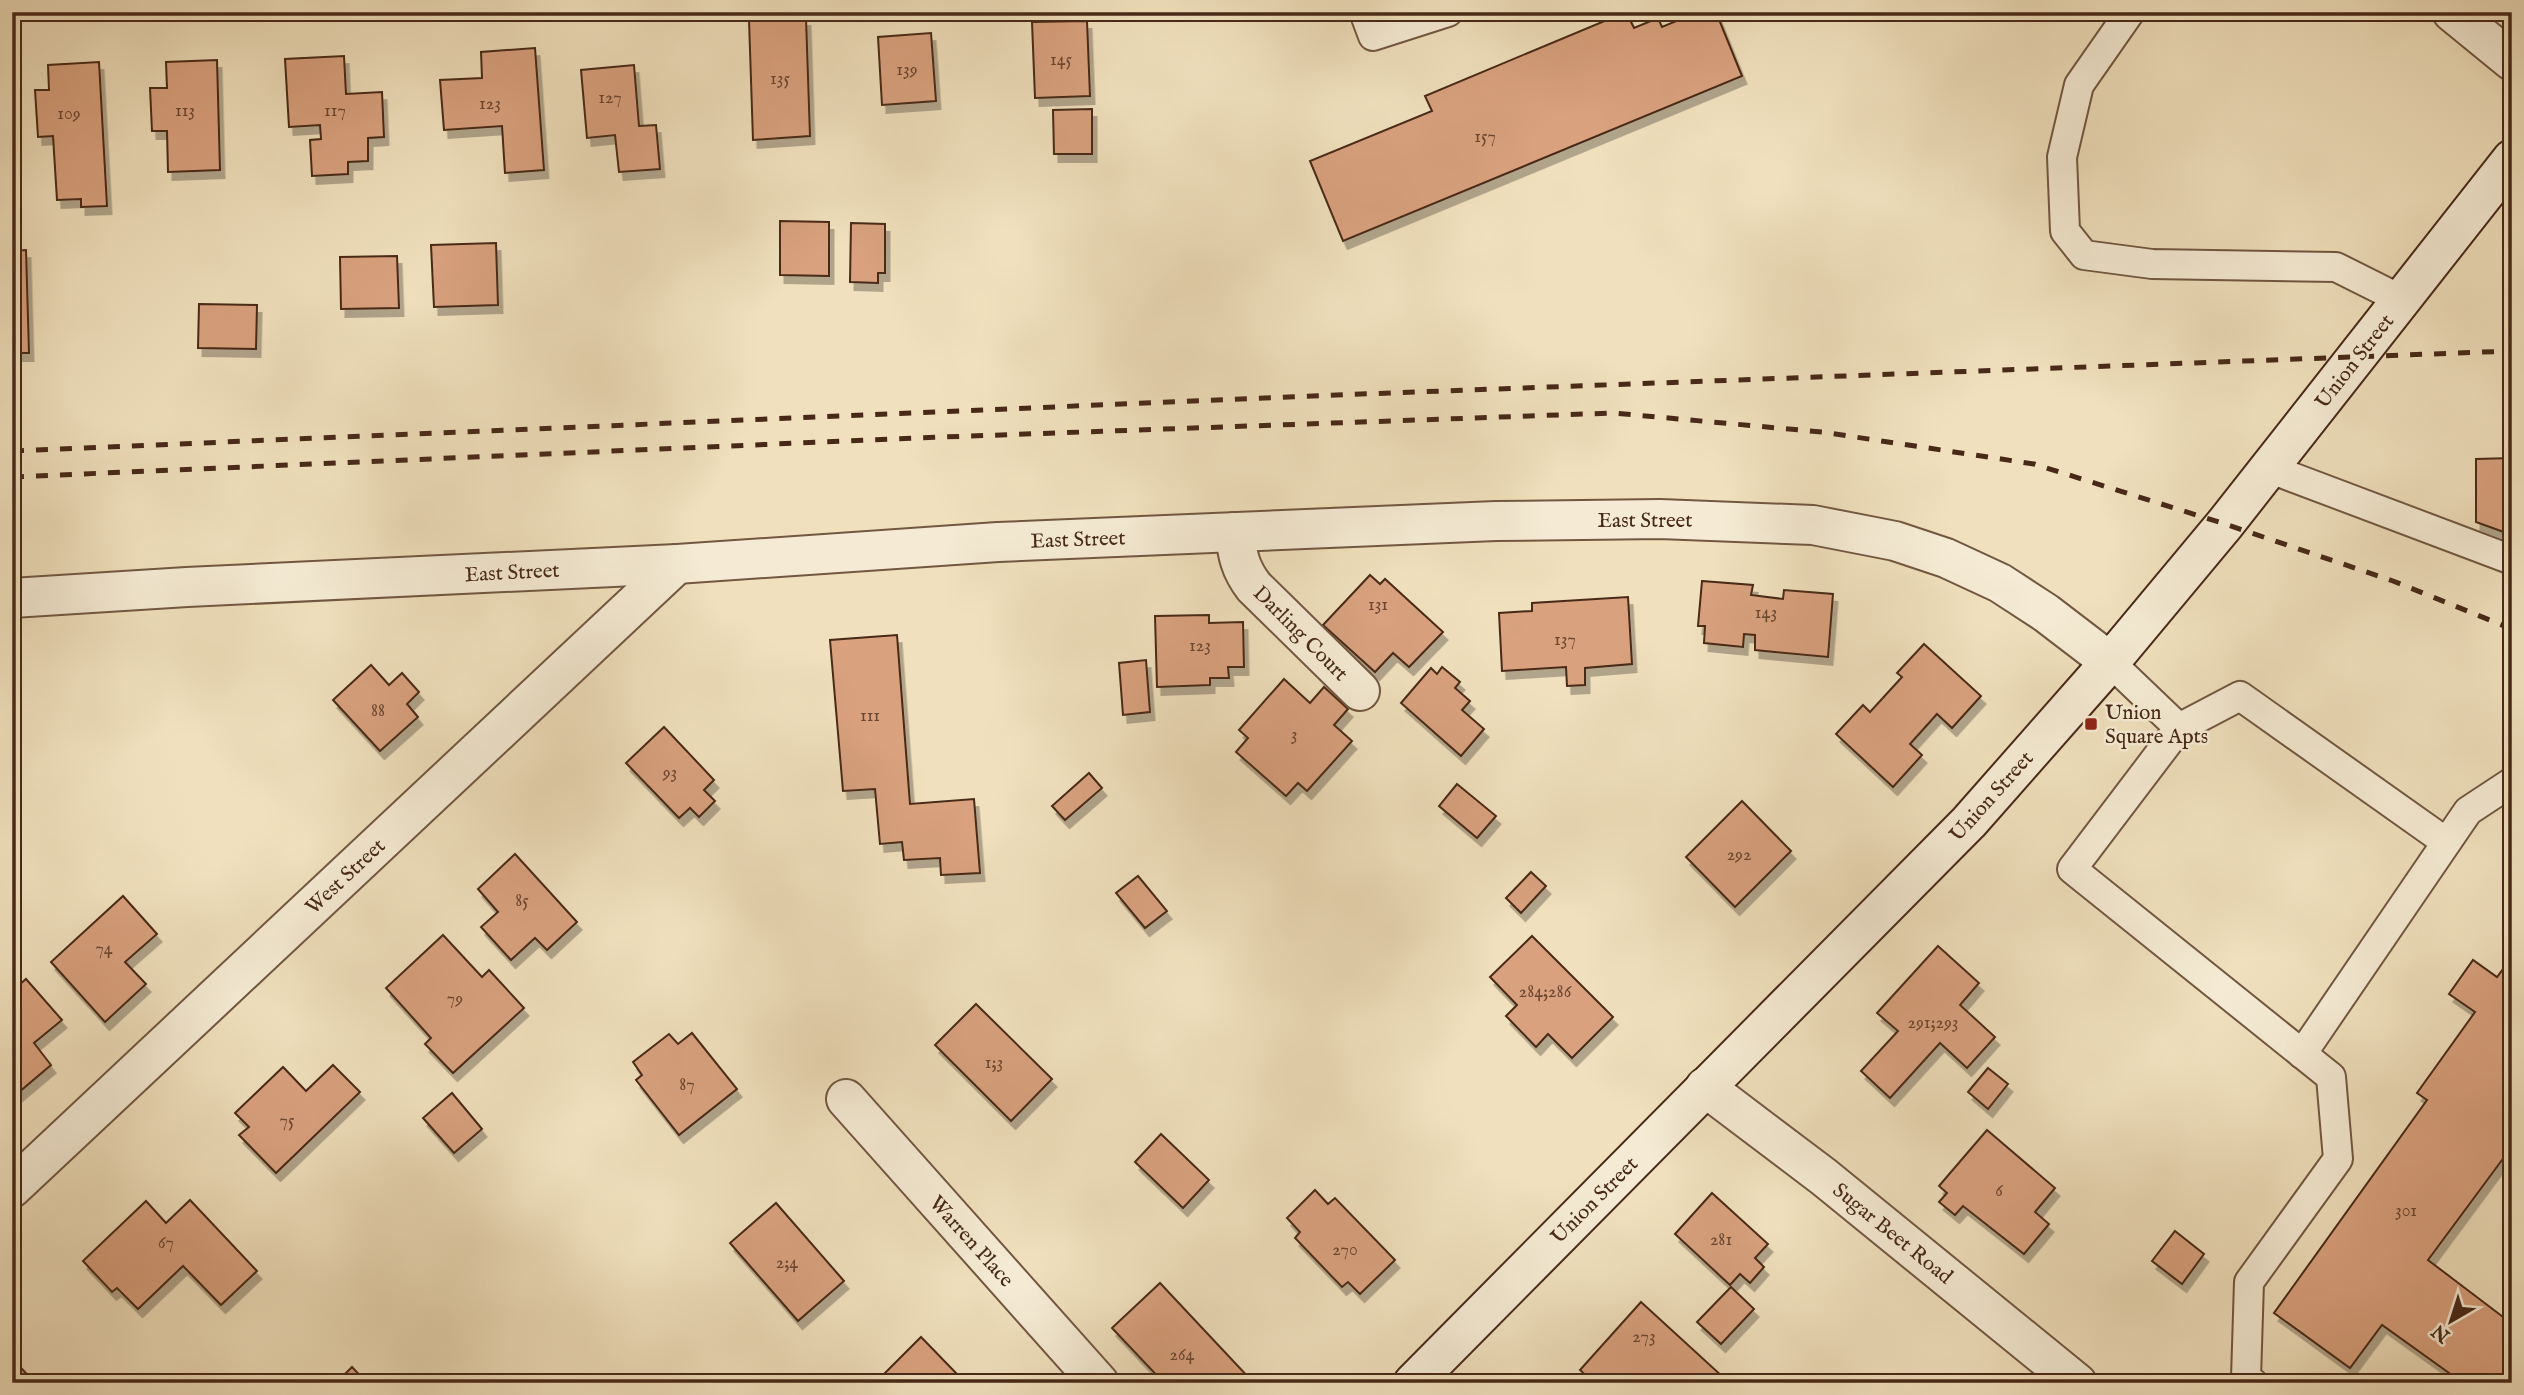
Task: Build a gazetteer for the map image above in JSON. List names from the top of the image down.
{
  "streets": {
    "street": [
      "Union Street",
      "East Street",
      "Darling Court",
      "West Street",
      "Sugar Beet Road",
      "Warren Place"
    ]
  },
  "crossings": [
    ["Union Street", "East Street"],
    ["Union Street", "Sugar Beet Road"],
    ["East Street", "Darling Court"],
    ["East Street", "West Street"]
  ],
  "places": {
    "transit": ["Union Square Apts"]
  },
  "house_numbers": [
    "145",
    "139",
    "135",
    "127",
    "123",
    "113",
    "117",
    "109",
    "157",
    "131",
    "143",
    "137",
    "123",
    "88",
    "111",
    "3",
    "93",
    "292",
    "85",
    "74",
    "284;286",
    "79",
    "291;293",
    "1;3",
    "87",
    "75",
    "6",
    "301",
    "281",
    "67",
    "270",
    "2;4",
    "273",
    "264"
  ],
  "north": "bottom left"
}
